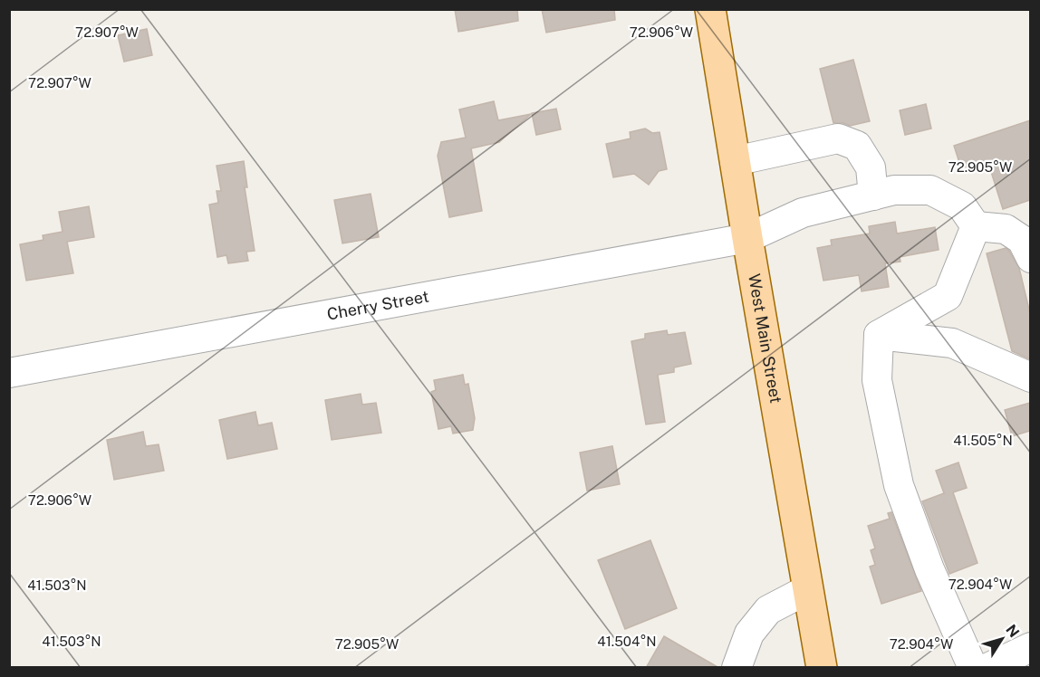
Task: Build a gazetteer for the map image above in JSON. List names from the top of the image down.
{
  "streets": {
    "main road": ["West Main Street"],
    "street": ["Cherry Street"]
  },
  "crossings": [
    ["Cherry Street", "West Main Street"]
  ],
  "north": "top right",
  "coordinates": [
    "72.906°W",
    "72.907°W",
    "72.905°W",
    "41.505°N",
    "72.904°W",
    "41.503°N",
    "41.504°N"
  ]
}
